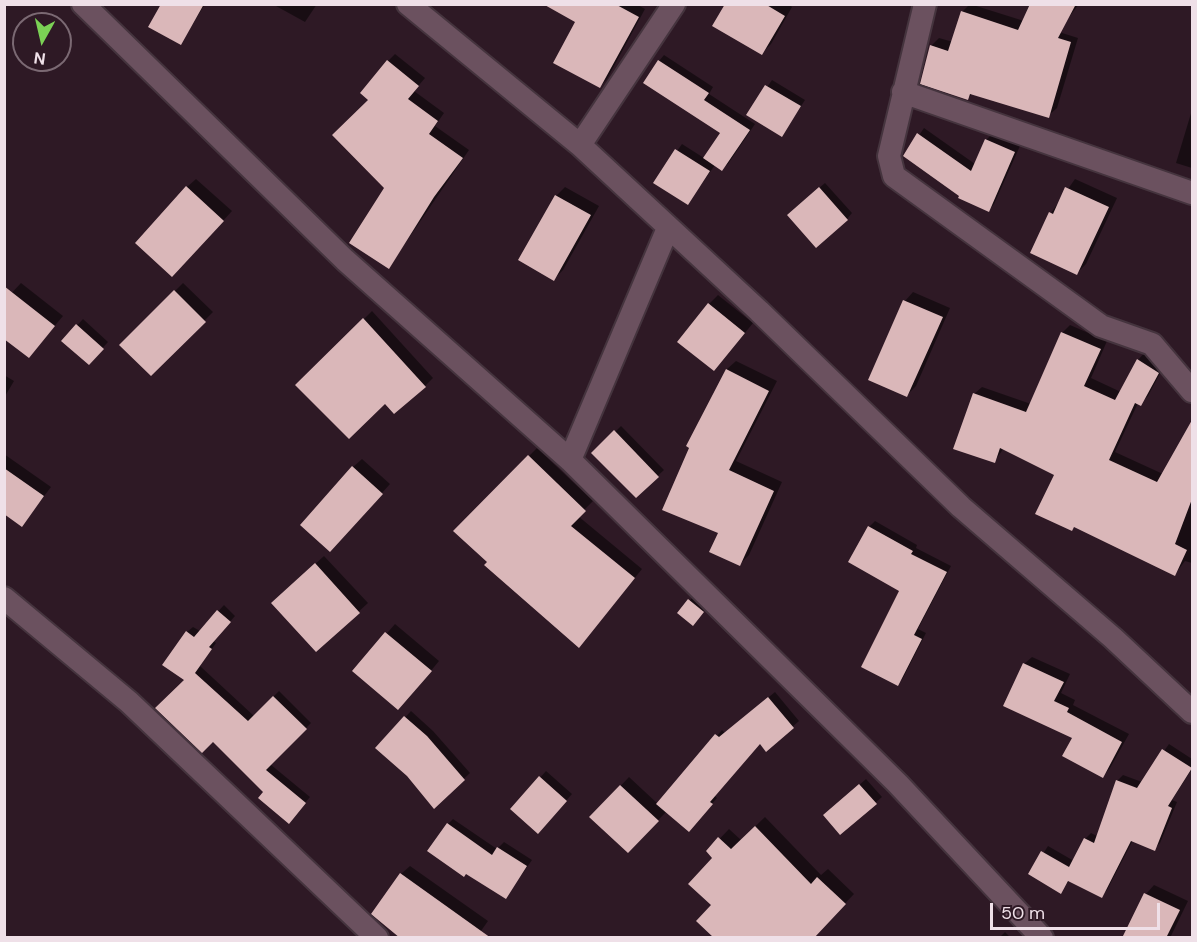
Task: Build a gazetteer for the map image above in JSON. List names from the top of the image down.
{
  "scale_bar": "50 m",
  "north": "bottom"
}
